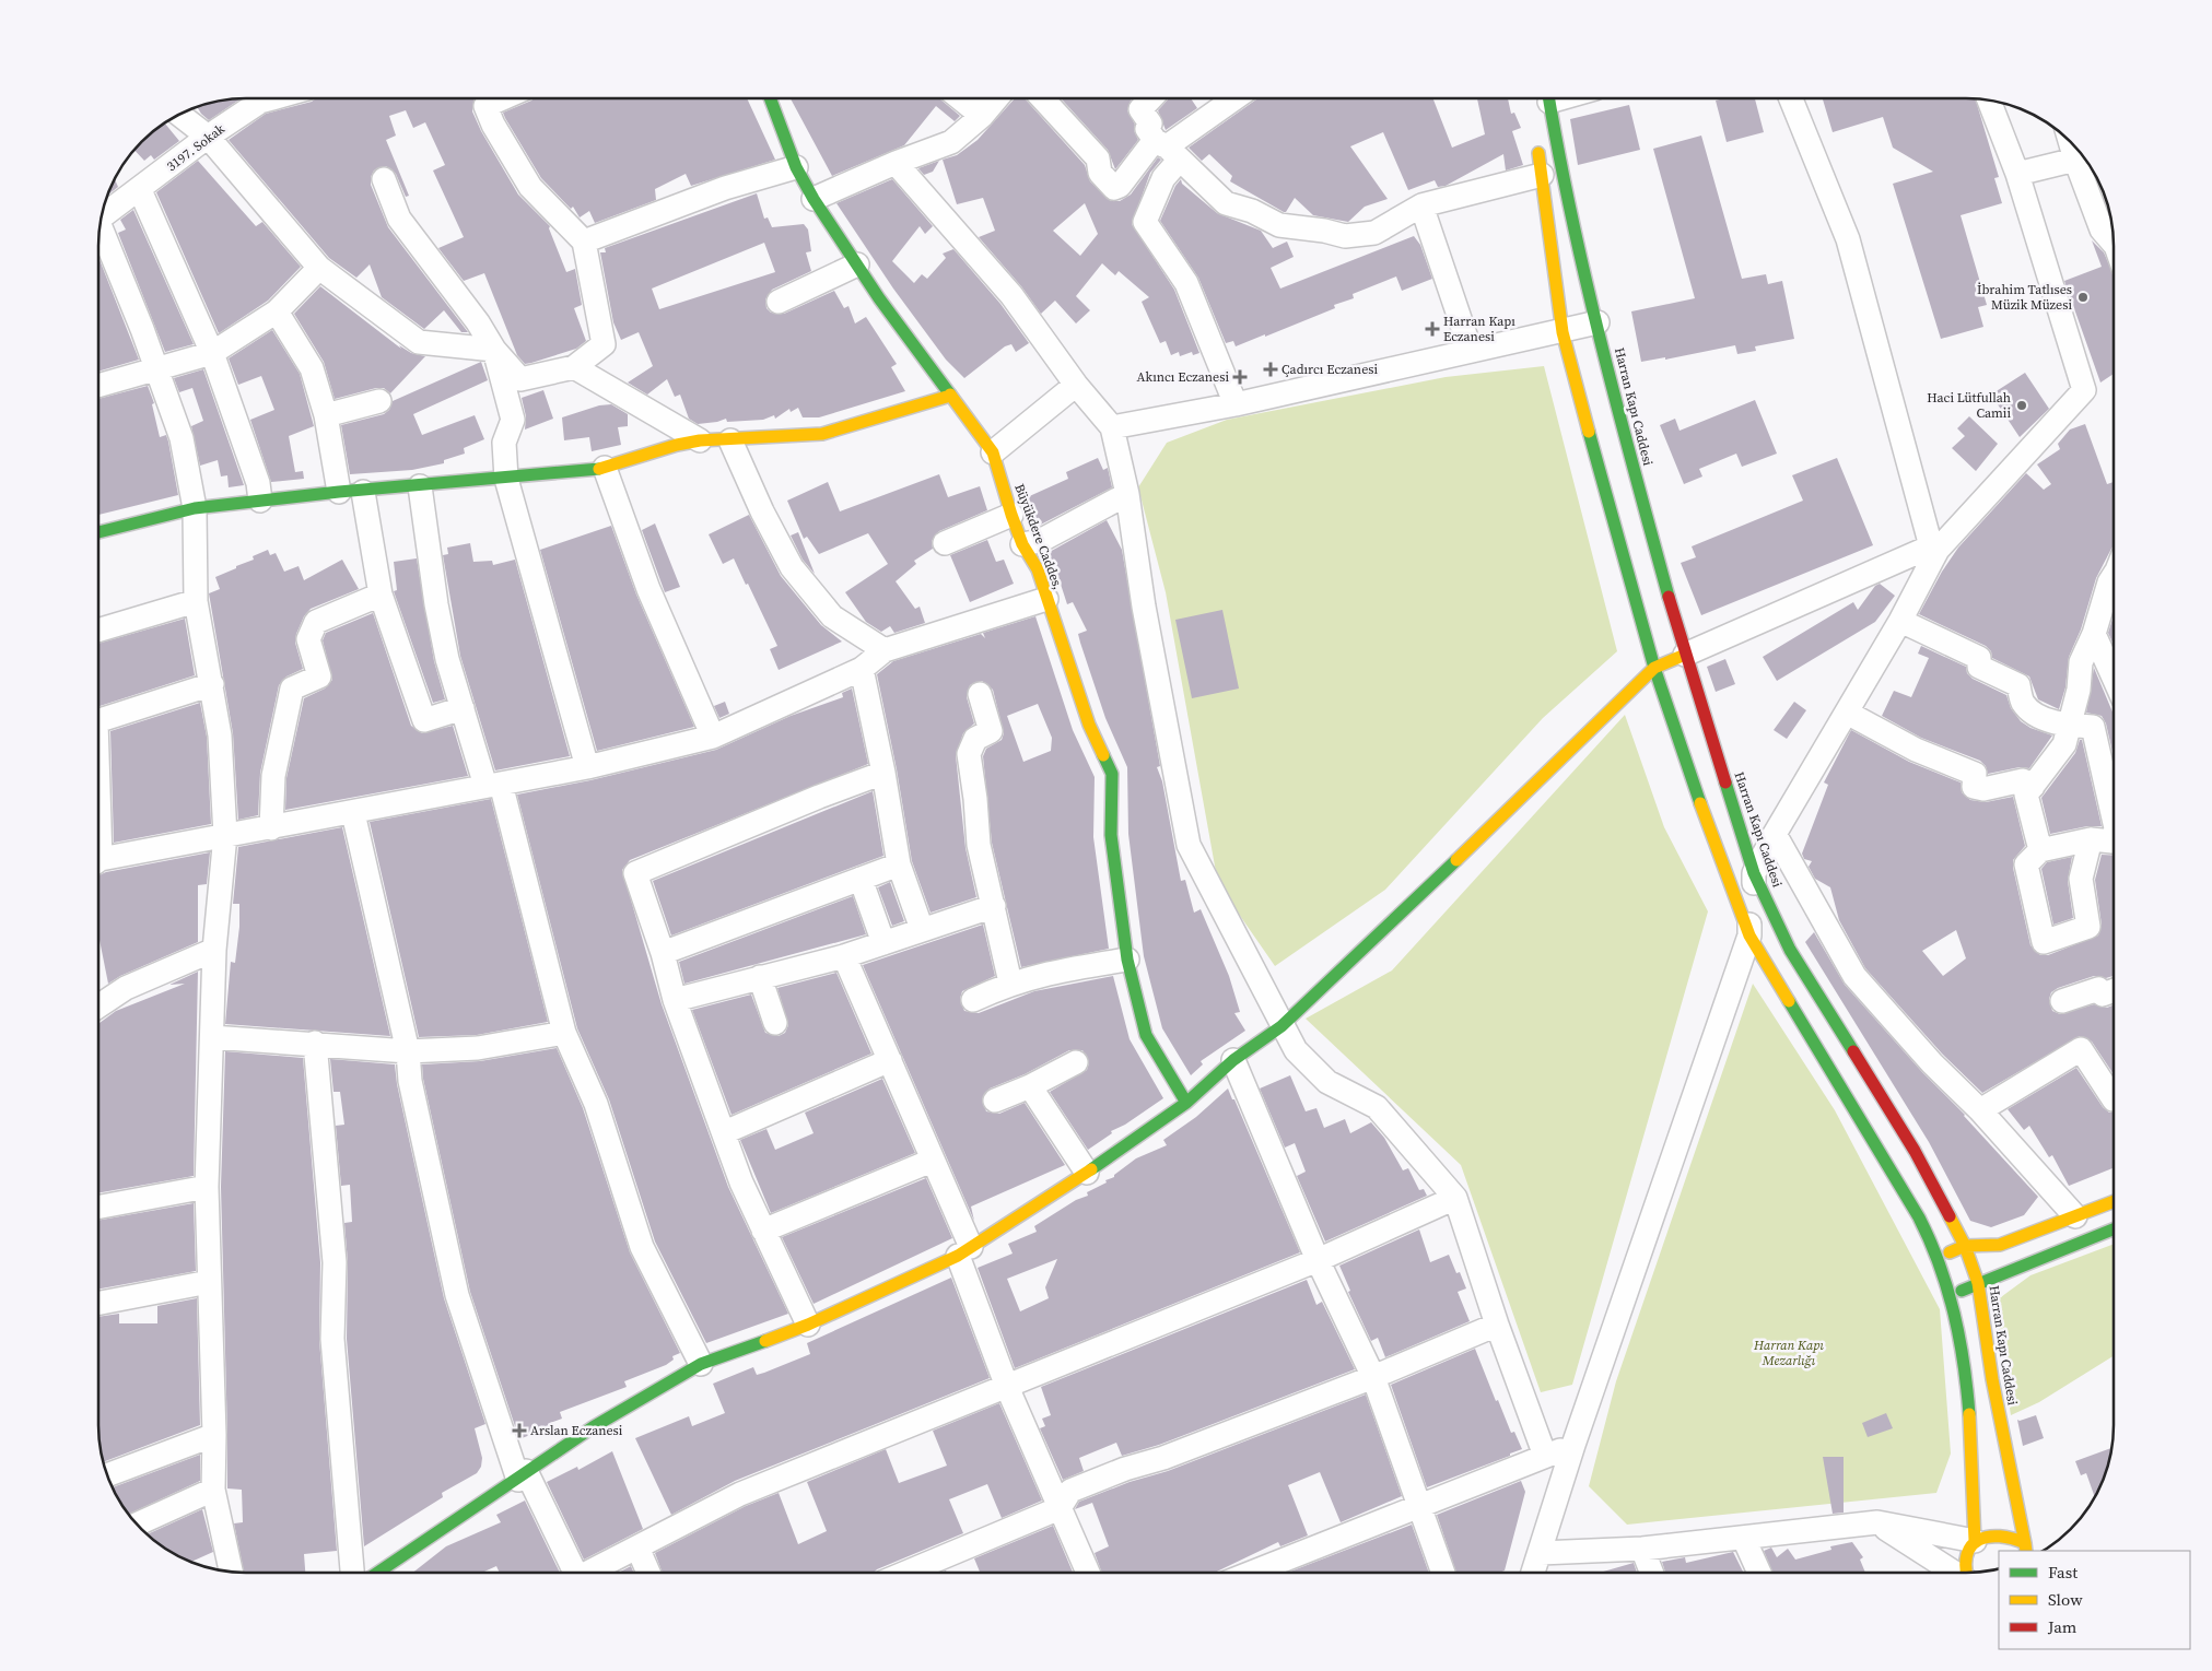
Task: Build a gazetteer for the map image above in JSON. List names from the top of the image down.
{
  "streets": {
    "street": ["3197. Sokak", "Harran Kapı Caddesi", "Büyükdere Caddes,"]
  },
  "parks": ["Harran Kapı Mezarlığı"],
  "places": {
    "other": ["İbrahim Tatlıses Müzik Müzesi", "Haci Lütfullah Camii"],
    "health": [
      "Harran Kapı Eczanesi",
      "Çadırcı Eczanesi",
      "Akıncı Eczanesi",
      "Arslan Eczanesi"
    ]
  },
  "legend": ["Fast", "Slow", "Jam"]
}
